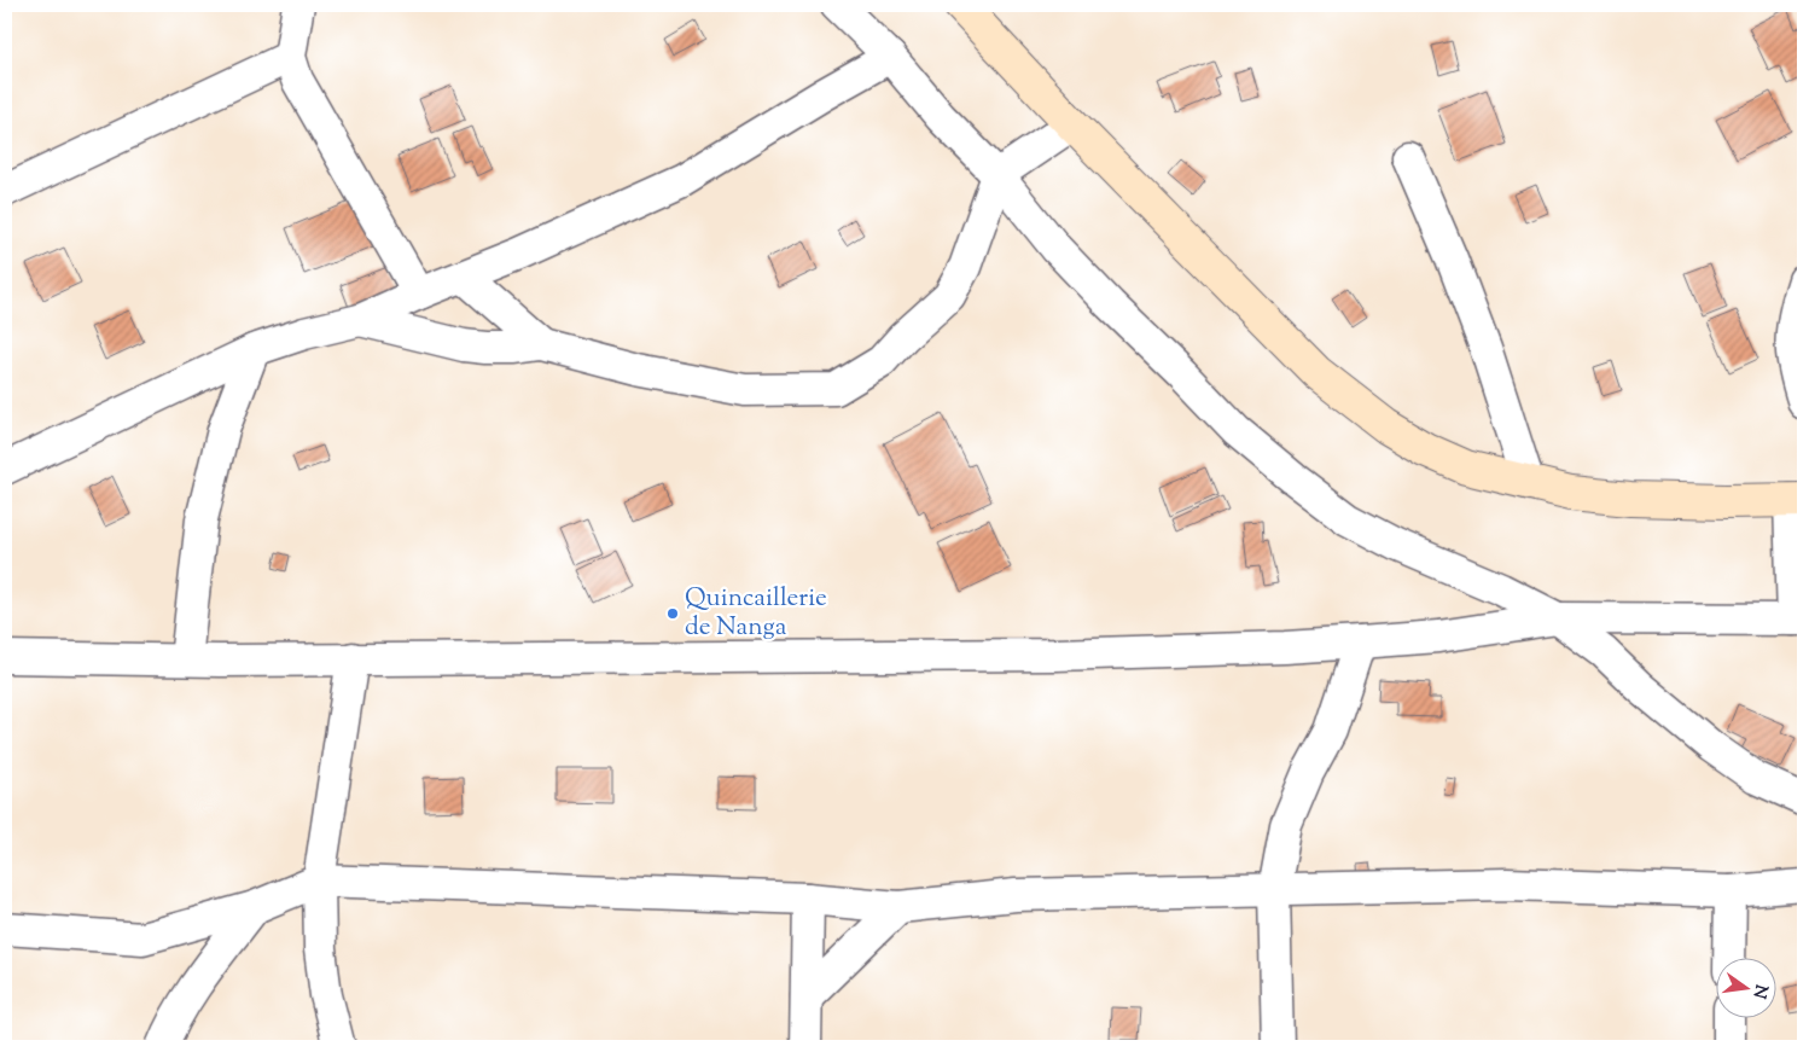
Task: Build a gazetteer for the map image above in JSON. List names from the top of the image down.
{
  "places": ["Quincaillerie de Nanga"],
  "north": "right"
}
